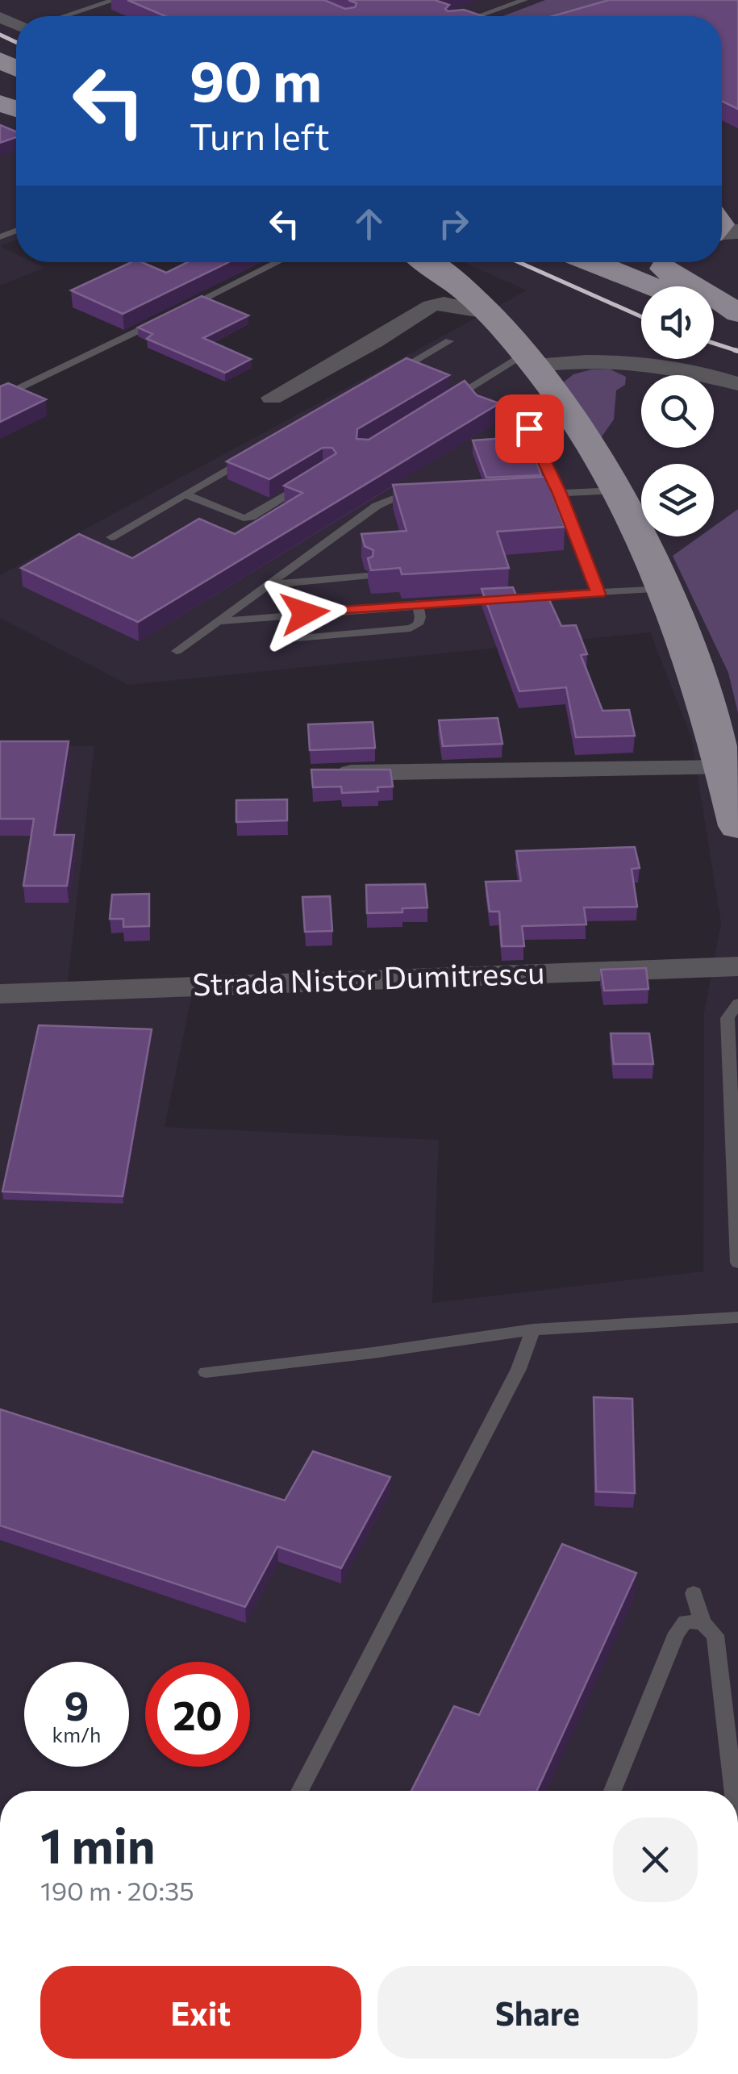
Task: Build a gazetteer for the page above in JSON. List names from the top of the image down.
{
  "streets": {
    "street": ["Strada Nistor Dumitrescu"]
  },
  "page": {
    "turn": ["90 m", "Turn left"],
    "speed": "9 km/h",
    "limit": "20",
    "heading": ["1 min", "190 m · 20:35"],
    "buttons": ["Exit", "Share"]
  }
}
